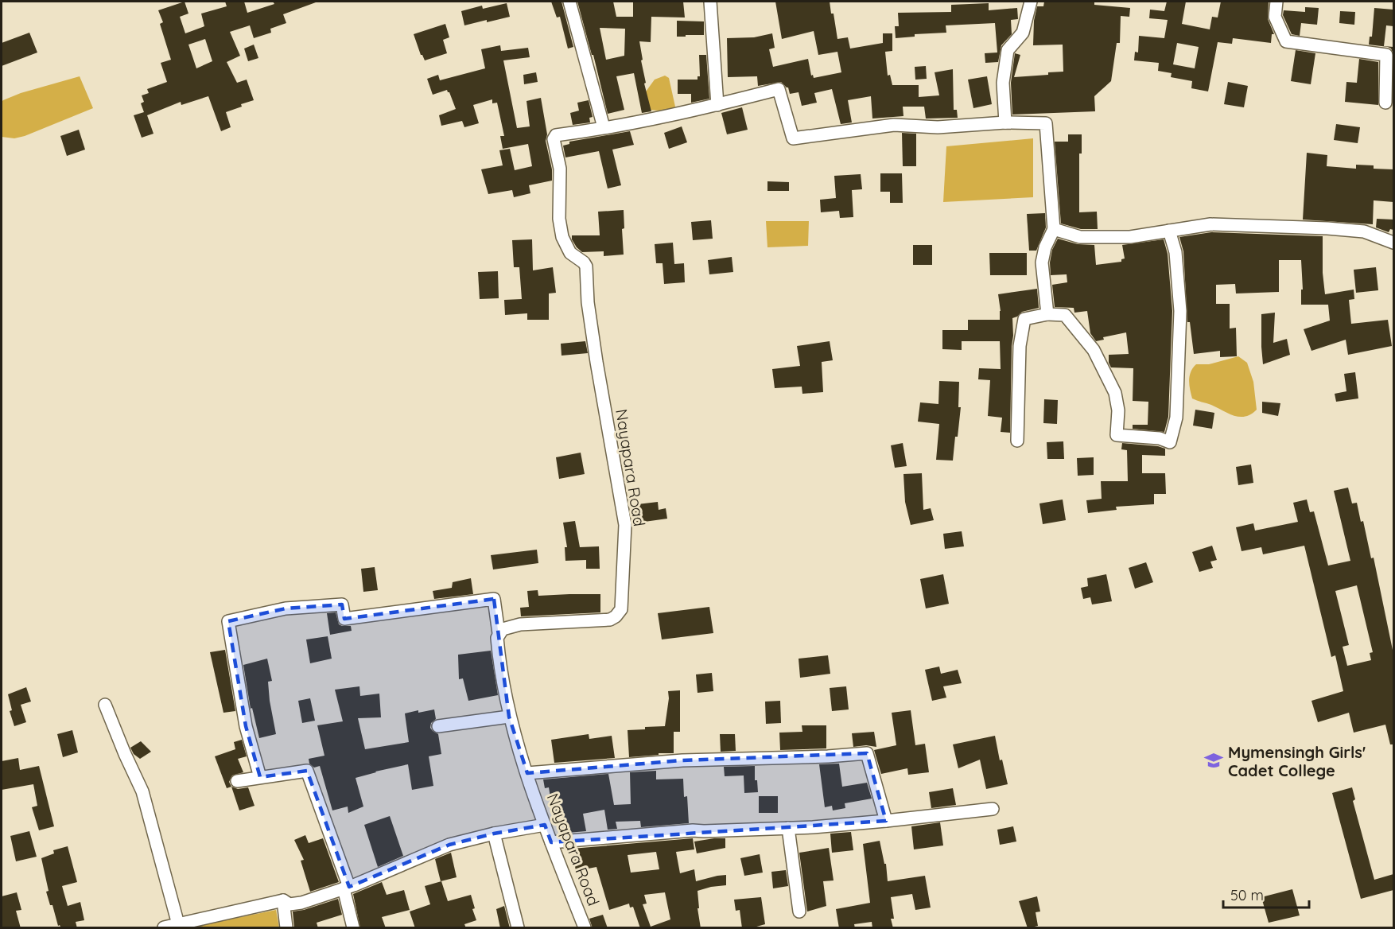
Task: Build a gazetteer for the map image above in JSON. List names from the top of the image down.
{
  "streets": {
    "street": ["Nayapara Road"]
  },
  "places": {
    "school or university": ["Mymensingh Girls' Cadet College"]
  },
  "scale_bar": "50 m"
}
